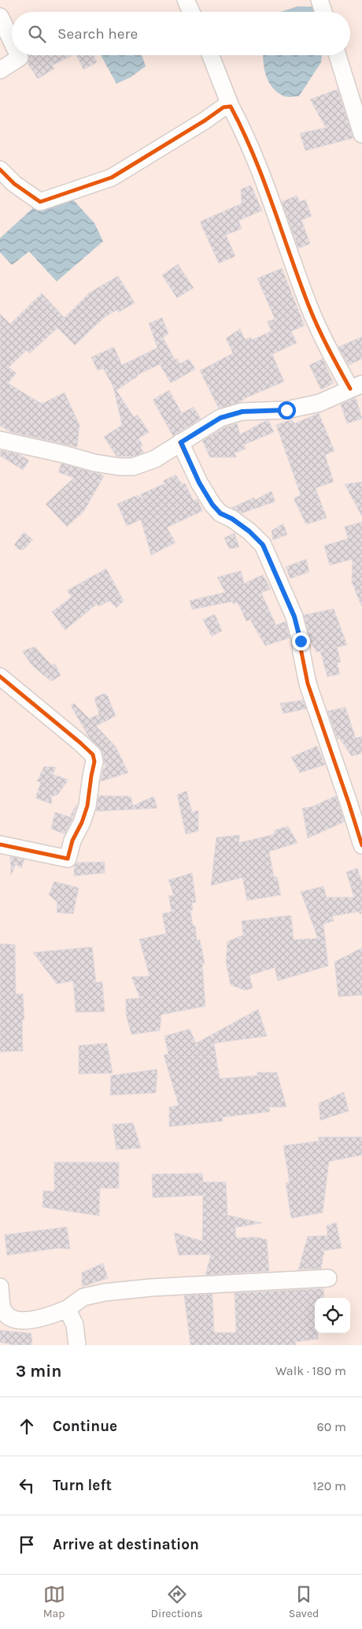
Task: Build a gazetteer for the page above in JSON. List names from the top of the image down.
{
  "page": {
    "search": "Search here",
    "heading": ["3 min", "Walk · 180 m"],
    "list": [
      ["Continue", "60 m"],
      ["Turn left", "120 m"],
      "Arrive at destination"
    ],
    "nav": ["Map", "Directions", "Saved"]
  }
}
